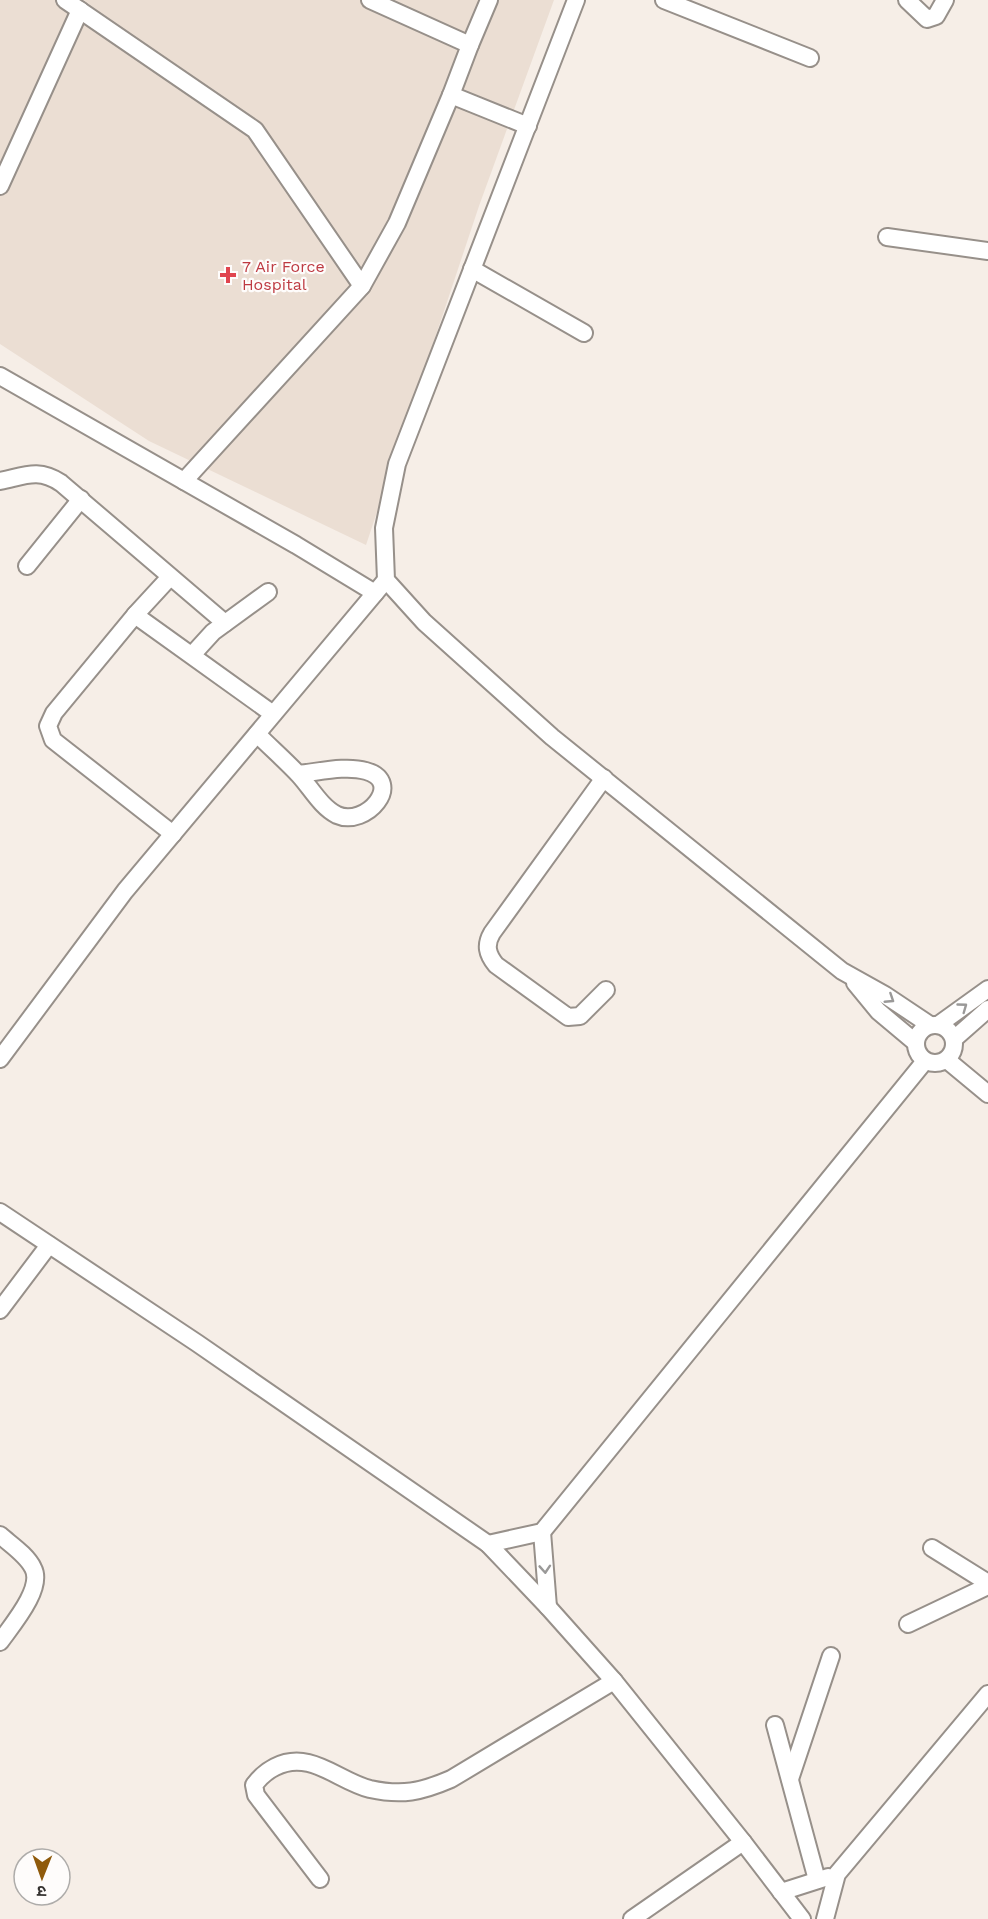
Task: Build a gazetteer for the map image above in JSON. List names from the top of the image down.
{
  "places": {
    "health": ["7 Air Force Hospital"]
  },
  "north": "bottom"
}
